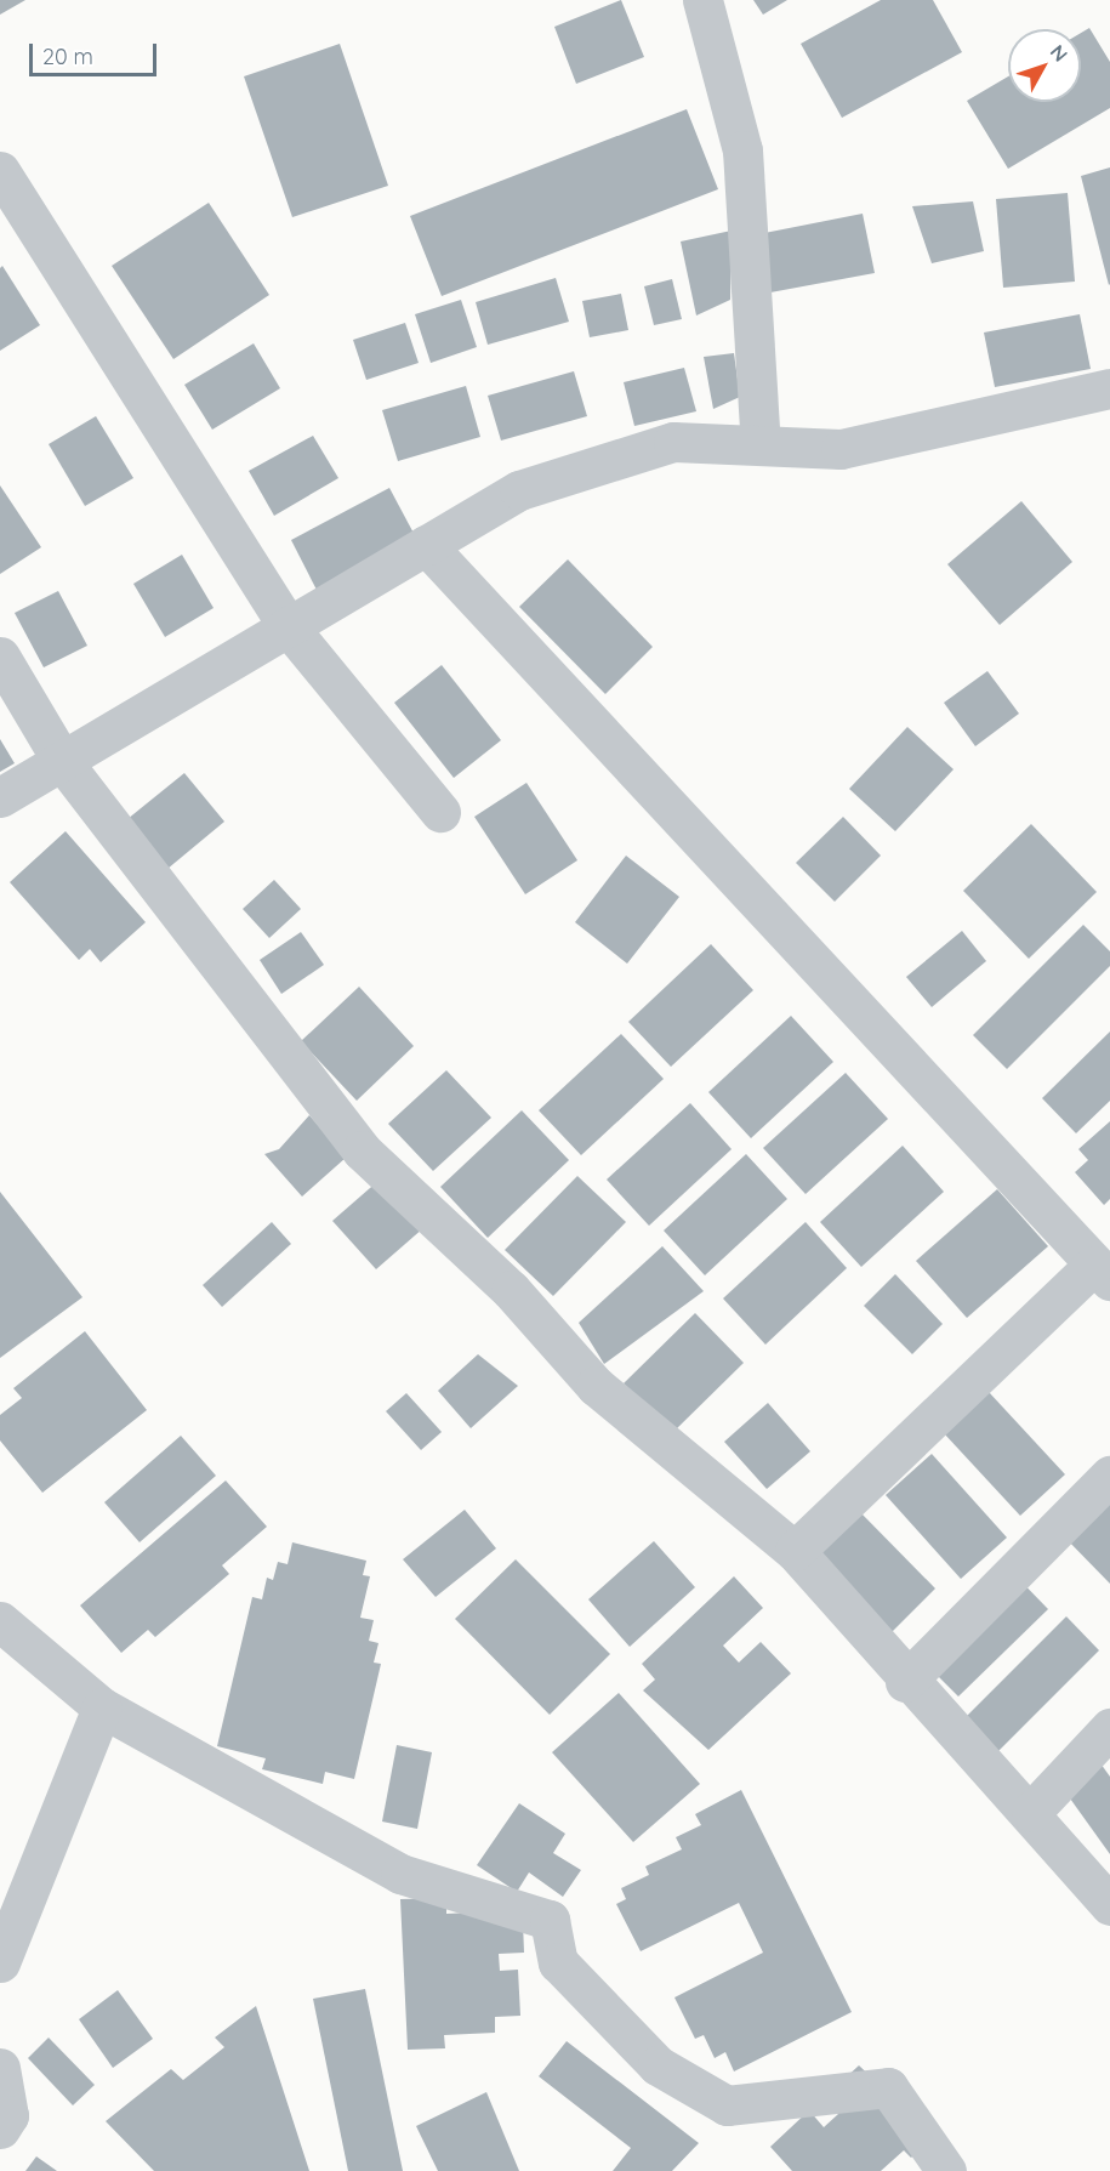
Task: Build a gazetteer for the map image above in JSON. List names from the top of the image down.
{
  "scale_bar": "20 m",
  "north": "top right"
}
